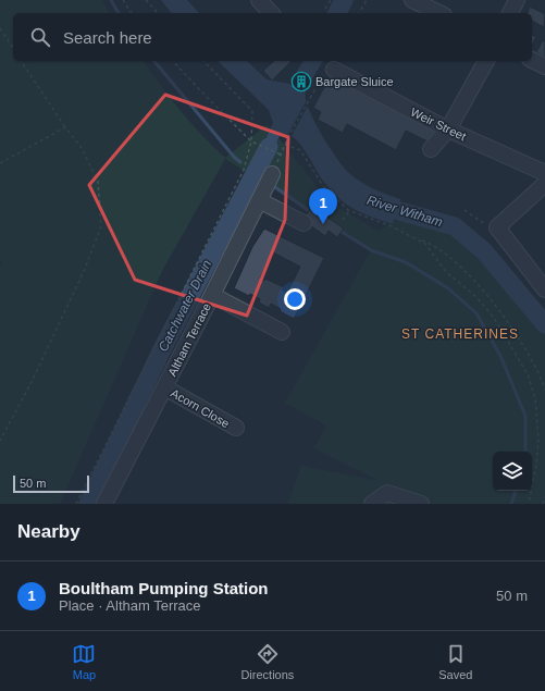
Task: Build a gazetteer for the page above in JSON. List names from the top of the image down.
{
  "streets": {
    "street": ["Weir Street", "Altham Terrace", "Acorn Close"]
  },
  "crossings": [
    ["Altham Terrace", "Acorn Close"]
  ],
  "districts": ["ST CATHERINES"],
  "water": ["River Witham", "Catchwater Drain"],
  "places": {
    "building": ["Bargate Sluice"]
  },
  "scale_bar": "50 m",
  "page": {
    "search": "Search here",
    "pins": "1",
    "scale": "50 m",
    "heading": "Nearby",
    "list": [
      {
        "mark": "1",
        "name": "Boultham Pumping Station",
        "note": "Place · Altham Terrace",
        "value": "50 m"
      }
    ],
    "nav": ["Map", "Directions", "Saved"]
  }
}
